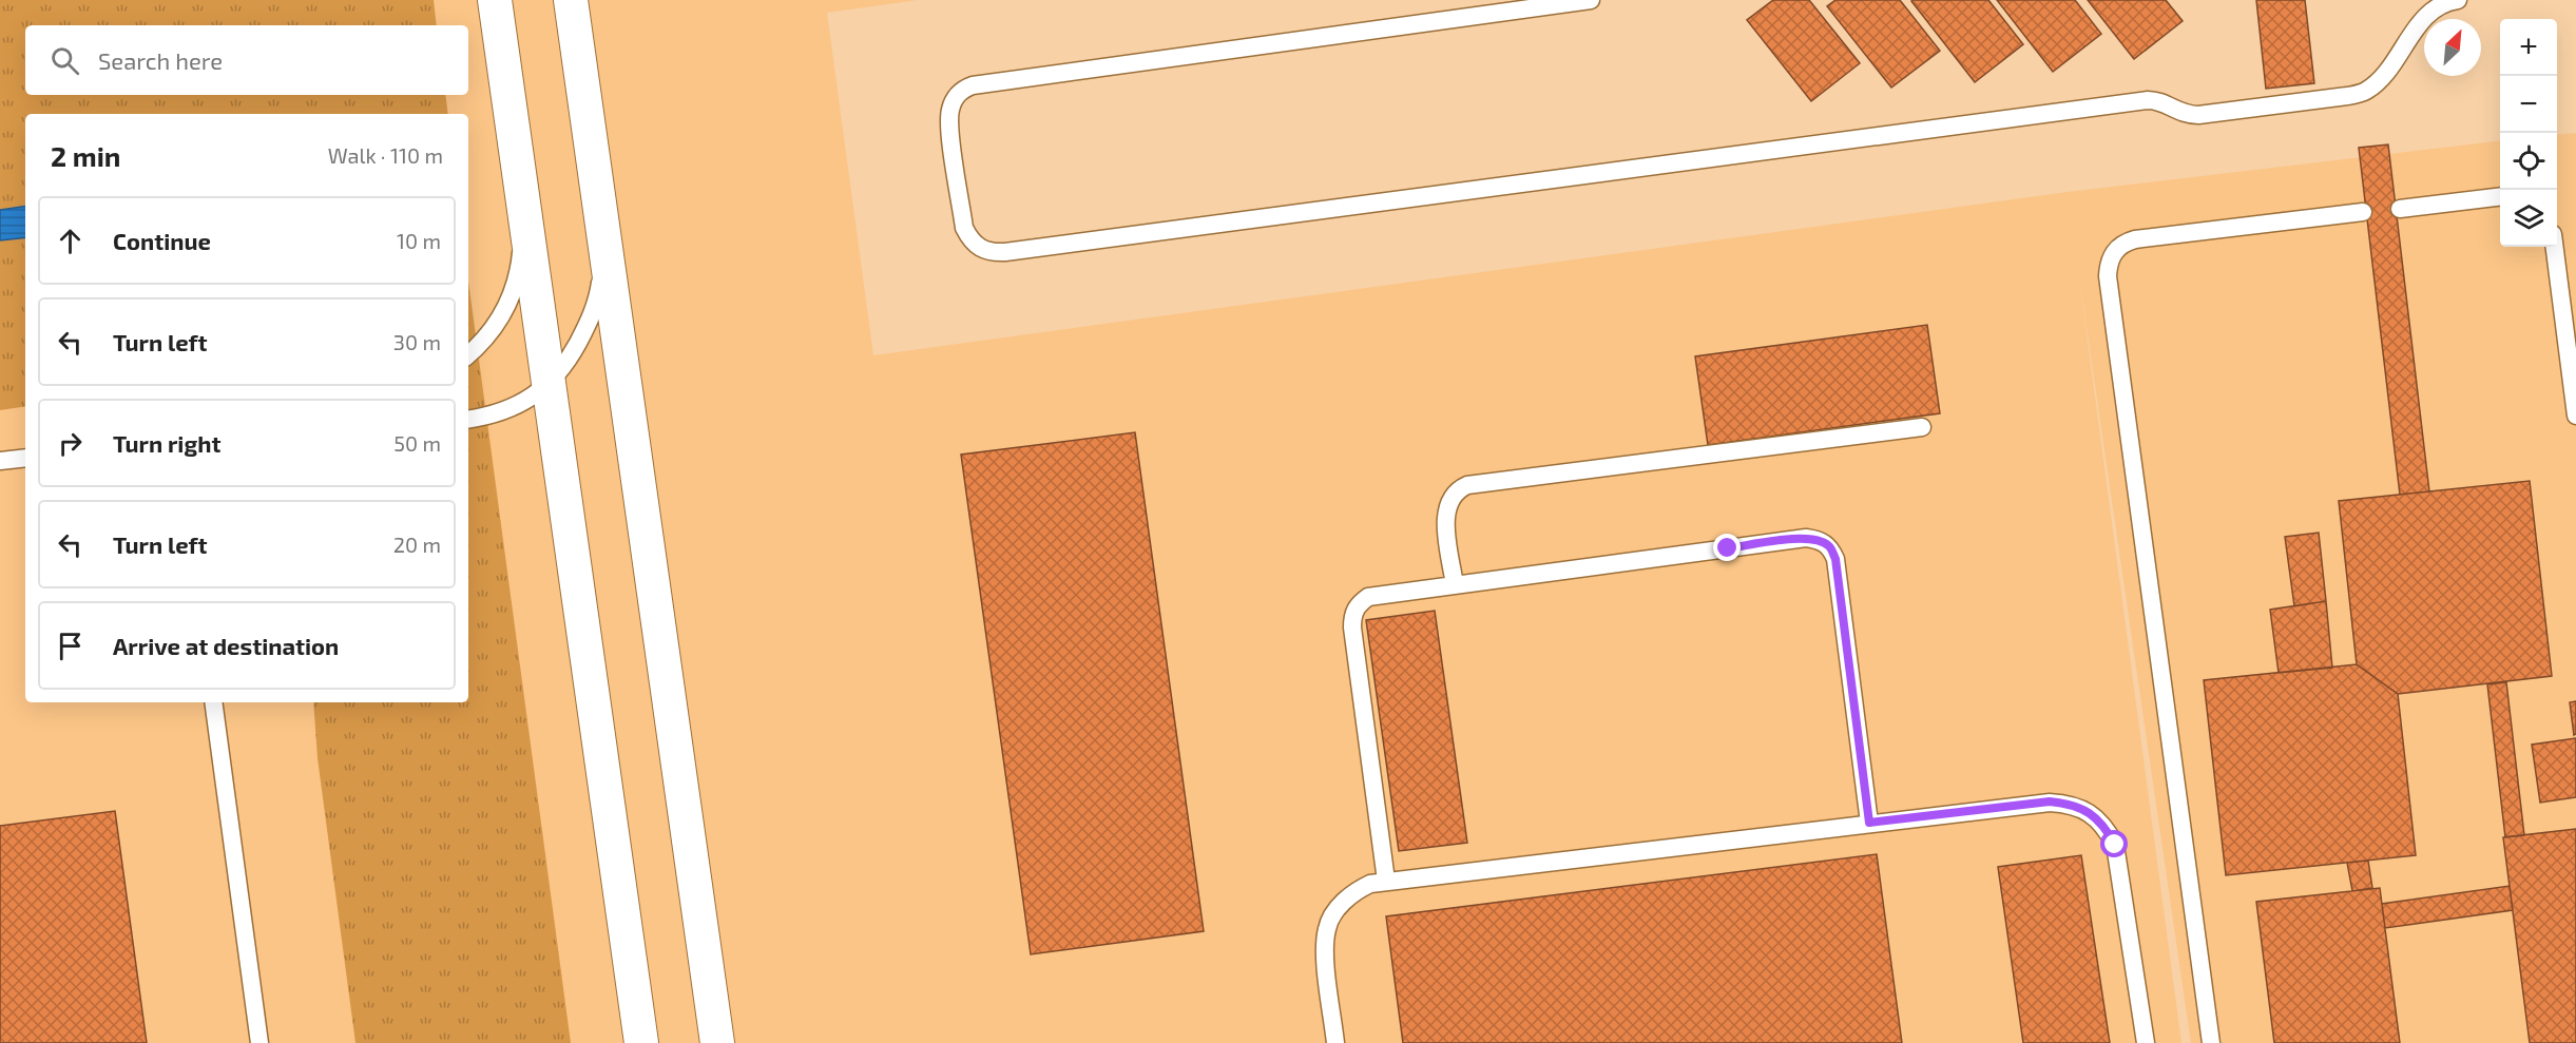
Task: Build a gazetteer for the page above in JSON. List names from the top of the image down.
{
  "north": "top right",
  "page": {
    "map_buttons": ["+", "−"],
    "search": "Search here",
    "heading": ["2 min", "Walk · 110 m"],
    "list": [
      ["Continue", "10 m"],
      ["Turn left", "30 m"],
      ["Turn right", "50 m"],
      ["Turn left", "20 m"],
      "Arrive at destination"
    ]
  }
}
